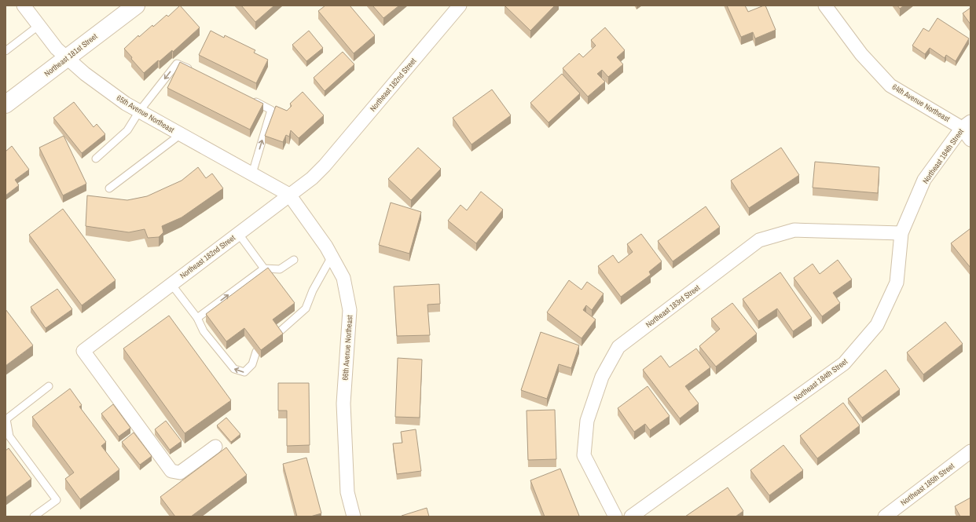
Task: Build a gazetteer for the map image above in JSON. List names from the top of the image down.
{
  "streets": {
    "street": [
      "Northeast 181st Street",
      "Northeast 182nd Street",
      "64th Avenue Northeast",
      "65th Avenue Northeast",
      "Northeast 184th Street",
      "Northeast 183rd Street",
      "66th Avenue Northeast",
      "Northeast 185th Street"
    ]
  },
  "crossings": [
    ["Northeast 181st Street", "65th Avenue Northeast"],
    ["Northeast 182nd Street", "65th Avenue Northeast"],
    ["Northeast 182nd Street", "66th Avenue Northeast"],
    ["64th Avenue Northeast", "Northeast 184th Street"],
    ["65th Avenue Northeast", "66th Avenue Northeast"],
    ["Northeast 184th Street", "Northeast 183rd Street"]
  ]
}
